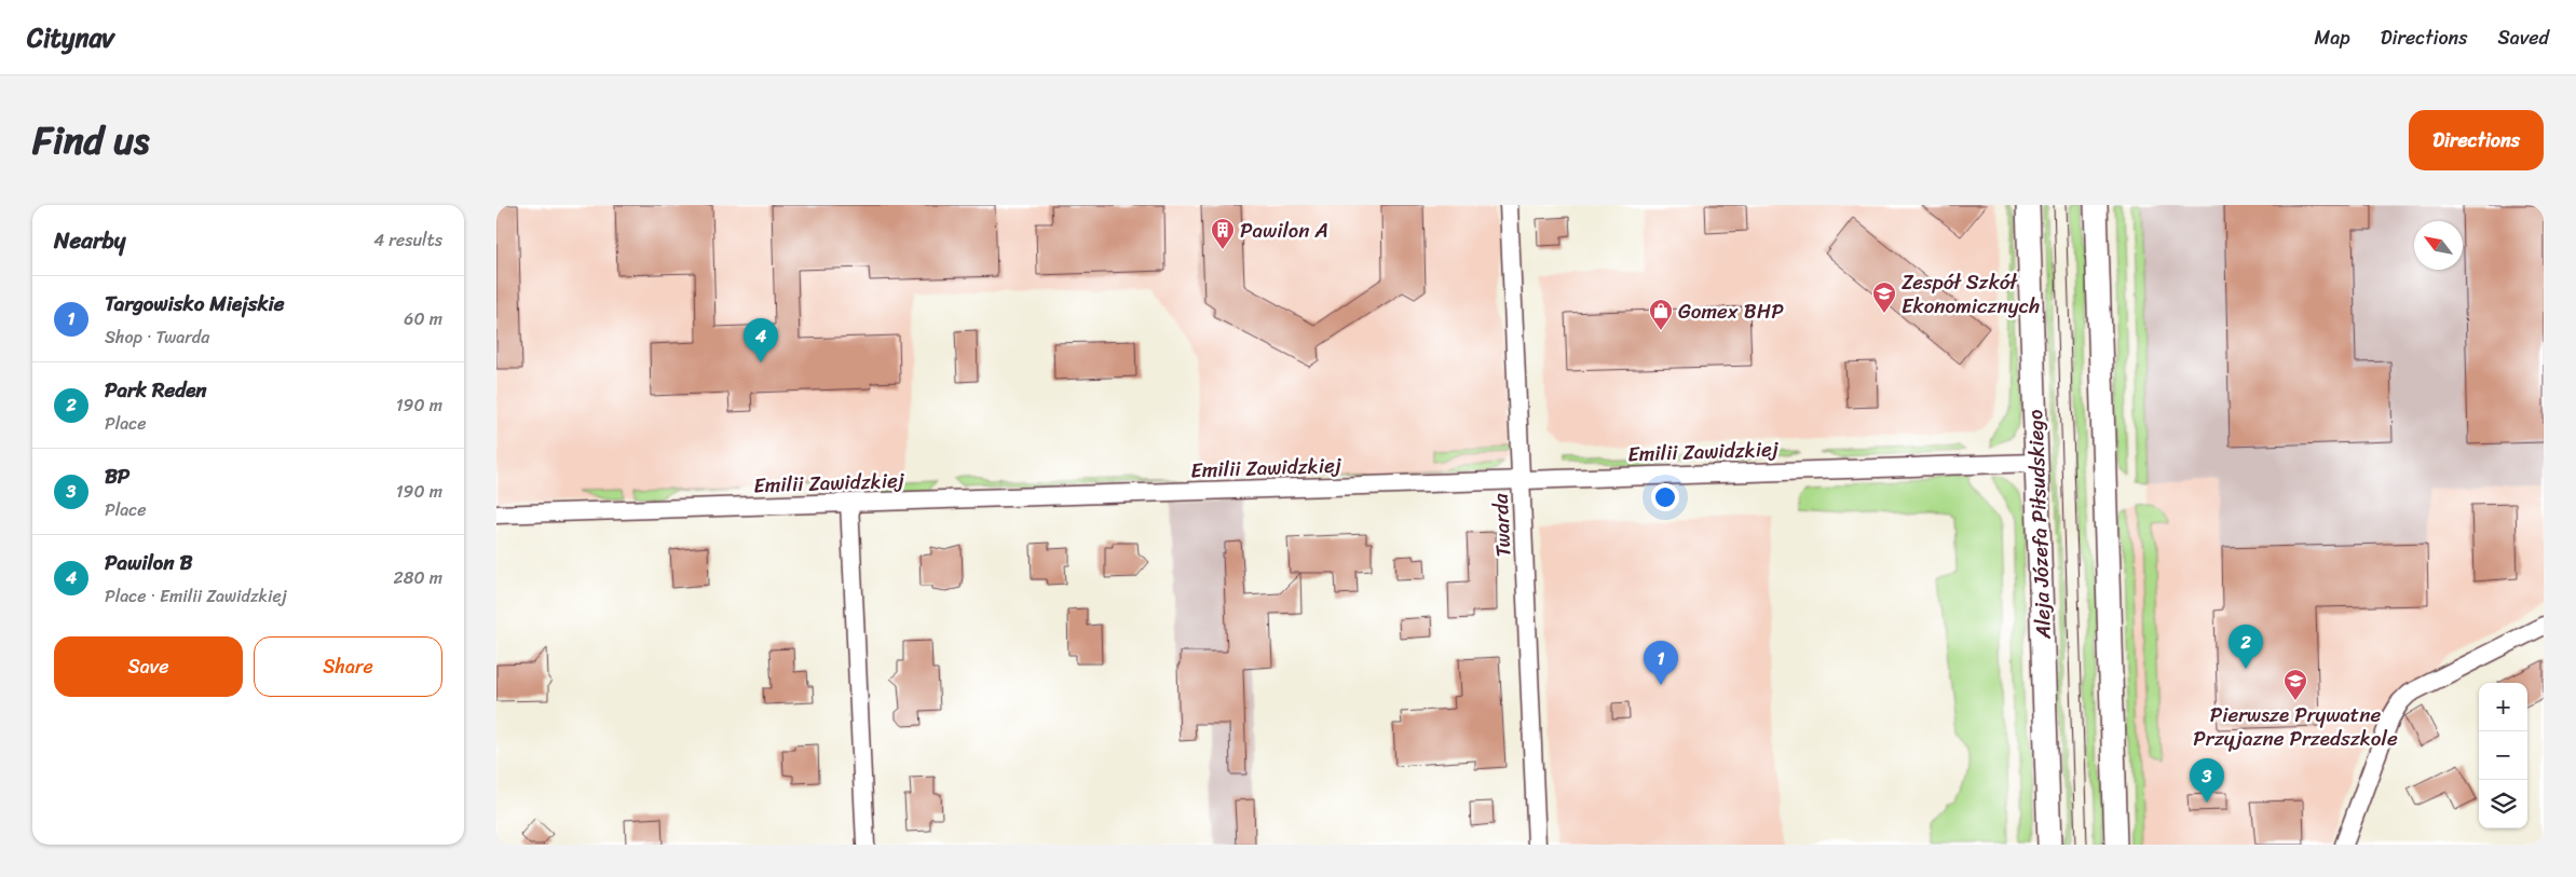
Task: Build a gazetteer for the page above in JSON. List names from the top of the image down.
{
  "streets": {
    "street": ["Emilii Zawidzkiej", "Aleja Józefa Piłsudskiego", "Twarda"]
  },
  "crossings": [
    ["Emilii Zawidzkiej", "Aleja Józefa Piłsudskiego"],
    ["Emilii Zawidzkiej", "Twarda"]
  ],
  "places": {
    "building": ["Pawilon A"],
    "school or university": ["Zespół Szkół Ekonomicznych", "Pierwsze Prywatne Przyjazne Przedszkole"],
    "shop": ["Gomex BHP"]
  },
  "north": "top left",
  "page": {
    "header": "Citynav",
    "nav": ["Map", "Directions", "Saved"],
    "title": "Find us",
    "buttons": [
      "Directions",
      ["Save", "Share"]
    ],
    "heading": ["Nearby", "4 results"],
    "list": [
      {
        "mark": "1",
        "name": "Targowisko Miejskie",
        "note": "Shop · Twarda",
        "value": "60 m"
      },
      {
        "mark": "2",
        "name": "Park Reden",
        "note": "Place",
        "value": "190 m"
      },
      {
        "mark": "3",
        "name": "BP",
        "note": "Place",
        "value": "190 m"
      },
      {
        "mark": "4",
        "name": "Pawilon B",
        "note": "Place · Emilii Zawidzkiej",
        "value": "280 m"
      }
    ],
    "pins": [
      "4",
      "2",
      "1",
      "3"
    ],
    "map_buttons": ["+", "−"]
  }
}
